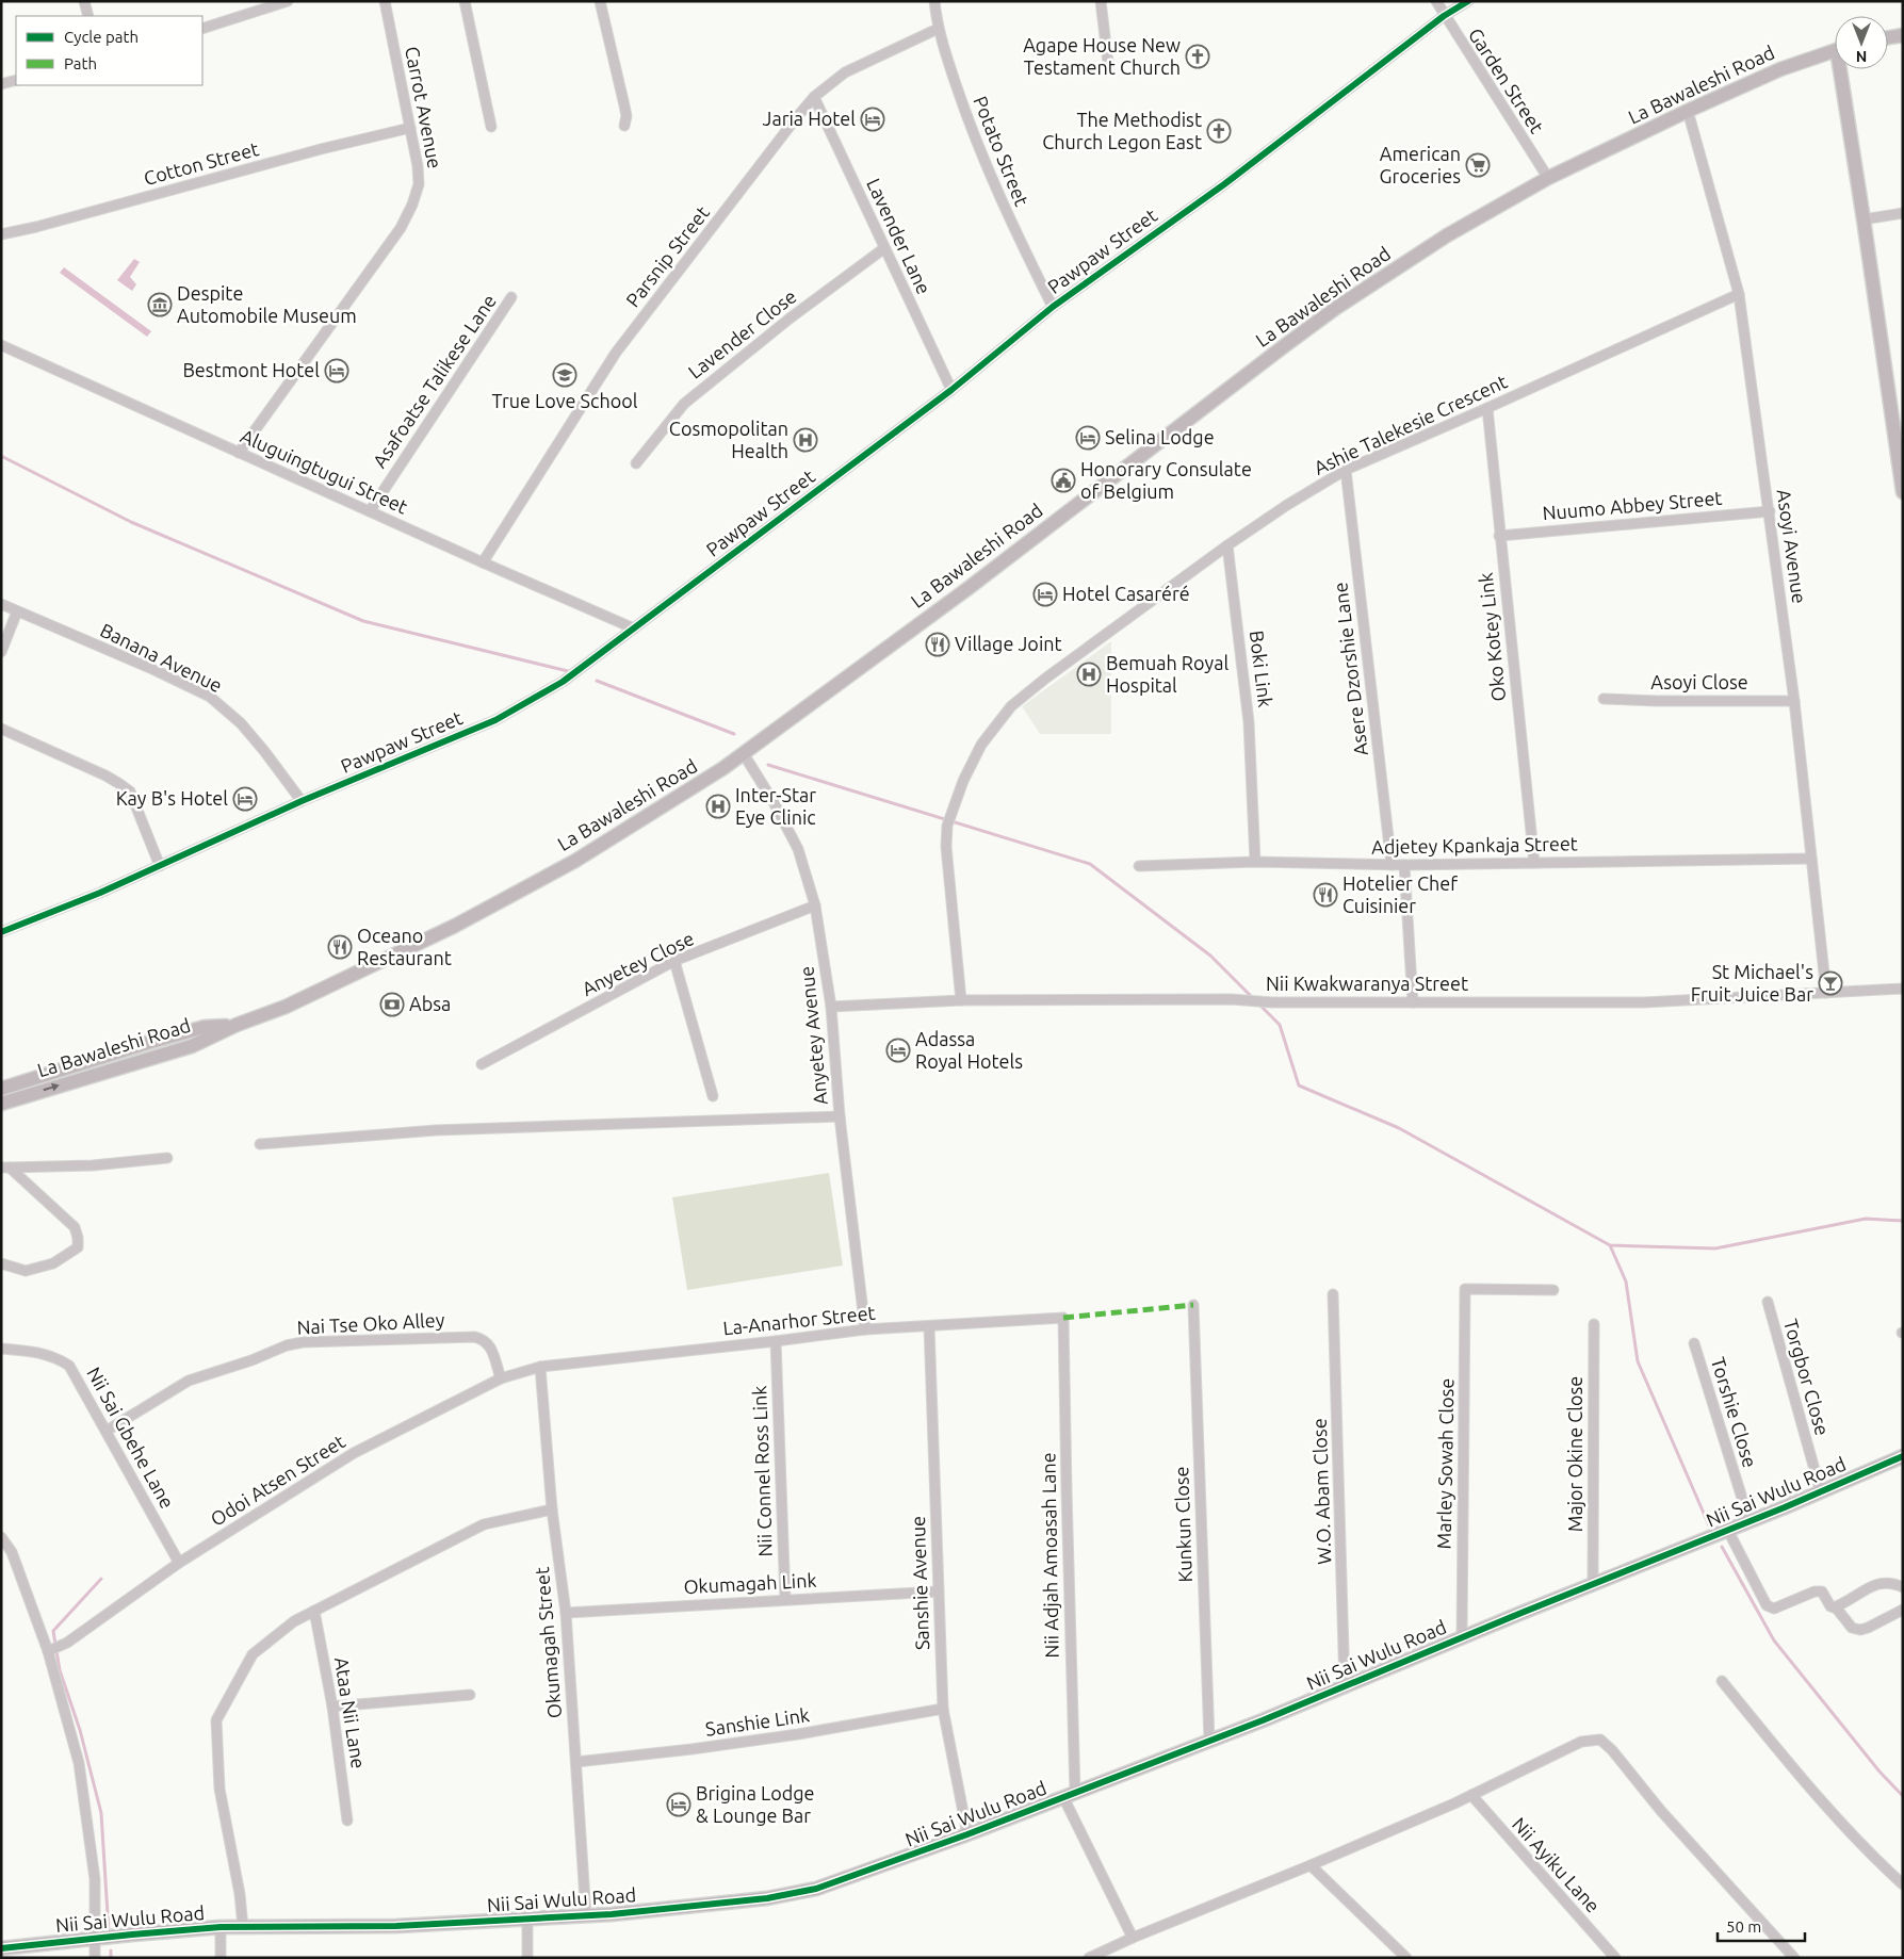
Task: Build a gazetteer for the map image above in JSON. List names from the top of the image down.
{
  "streets": {
    "street": [
      "Garden Street",
      "La Bawaleshi Road",
      "Carrot Avenue",
      "Potato Street",
      "Cotton Street",
      "Lavender Lane",
      "Pawpaw Street",
      "Parsnip Street",
      "Lavender Close",
      "Asafoatse Talikese Lane",
      "Ashie Talekesie Crescent",
      "Aluguingtugui Street",
      "Nuumo Abbey Street",
      "Asoyi Avenue",
      "Oko Kotey Link",
      "Banana Avenue",
      "Boki Link",
      "Asere Dzorshie Lane",
      "Asoyi Close",
      "Adjetey Kpankaja Street",
      "Anyetey Close",
      "Nii Kwakwaranya Street",
      "Anyetey Avenue",
      "La-Anarhor Street",
      "Nai Tse Oko Alley",
      "Torgbor Close",
      "Torshie Close",
      "Nii Sai Gbehe Lane",
      "Major Okine Close",
      "Marley Sowah Close",
      "Nii Connel Ross Link",
      "Odoi Atsen Street",
      "W.O. Abam Close",
      "Nii Sai Wulu Road",
      "Kunkun Close",
      "Nii Adjah Amoasah Lane",
      "Sanshie Avenue",
      "Okumagah Link",
      "Okumagah Street",
      "Ataa Nii Lane",
      "Sanshie Link",
      "Nii Ayiku Lane"
    ]
  },
  "crossings": [
    ["Garden Street", "La Bawaleshi Road"],
    ["Garden Street", "Pawpaw Street"],
    ["La Bawaleshi Road", "Asoyi Avenue"],
    ["La Bawaleshi Road", "Anyetey Avenue"],
    ["Carrot Avenue", "Cotton Street"],
    ["Carrot Avenue", "Aluguingtugui Street"],
    ["Potato Street", "Pawpaw Street"],
    ["Potato Street", "Parsnip Street"],
    ["Lavender Lane", "Pawpaw Street"],
    ["Lavender Lane", "Parsnip Street"],
    ["Lavender Lane", "Lavender Close"],
    ["Pawpaw Street", "Aluguingtugui Street"],
    ["Pawpaw Street", "Banana Avenue"],
    ["Parsnip Street", "Aluguingtugui Street"],
    ["Asafoatse Talikese Lane", "Aluguingtugui Street"],
    ["Ashie Talekesie Crescent", "Asoyi Avenue"],
    ["Ashie Talekesie Crescent", "Oko Kotey Link"],
    ["Ashie Talekesie Crescent", "Boki Link"],
    ["Ashie Talekesie Crescent", "Asere Dzorshie Lane"],
    ["Ashie Talekesie Crescent", "Nii Kwakwaranya Street"],
    ["Nuumo Abbey Street", "Asoyi Avenue"],
    ["Nuumo Abbey Street", "Oko Kotey Link"],
    ["Asoyi Avenue", "Asoyi Close"],
    ["Asoyi Avenue", "Adjetey Kpankaja Street"],
    ["Asoyi Avenue", "Nii Kwakwaranya Street"],
    ["Oko Kotey Link", "Adjetey Kpankaja Street"],
    ["Boki Link", "Adjetey Kpankaja Street"],
    ["Asere Dzorshie Lane", "Adjetey Kpankaja Street"],
    ["Anyetey Close", "Anyetey Avenue"],
    ["Nii Kwakwaranya Street", "Anyetey Avenue"],
    ["Anyetey Avenue", "La-Anarhor Street"],
    ["La-Anarhor Street", "Nii Connel Ross Link"],
    ["La-Anarhor Street", "Odoi Atsen Street"],
    ["La-Anarhor Street", "Nii Adjah Amoasah Lane"],
    ["La-Anarhor Street", "Sanshie Avenue"],
    ["La-Anarhor Street", "Okumagah Street"],
    ["Nai Tse Oko Alley", "Nii Sai Gbehe Lane"],
    ["Nai Tse Oko Alley", "Odoi Atsen Street"],
    ["Torgbor Close", "Nii Sai Wulu Road"],
    ["Torshie Close", "Nii Sai Wulu Road"],
    ["Nii Sai Gbehe Lane", "Odoi Atsen Street"],
    ["Major Okine Close", "Nii Sai Wulu Road"],
    ["Marley Sowah Close", "Nii Sai Wulu Road"],
    ["Nii Connel Ross Link", "Okumagah Link"],
    ["Odoi Atsen Street", "Okumagah Street"],
    ["W.O. Abam Close", "Nii Sai Wulu Road"],
    ["Nii Sai Wulu Road", "Kunkun Close"],
    ["Nii Sai Wulu Road", "Nii Adjah Amoasah Lane"],
    ["Nii Sai Wulu Road", "Sanshie Avenue"],
    ["Nii Sai Wulu Road", "Okumagah Street"],
    ["Sanshie Avenue", "Okumagah Link"],
    ["Sanshie Avenue", "Sanshie Link"],
    ["Okumagah Link", "Okumagah Street"],
    ["Okumagah Street", "Sanshie Link"]
  ],
  "places": {
    "church": ["Agape House New Testament Church", "The Methodist Church Legon East"],
    "hotel": [
      "Jaria Hotel",
      "Bestmont Hotel",
      "Selina Lodge",
      "Hotel Casaréré",
      "Kay B's Hotel",
      "Adassa Royal Hotels",
      "Brigina Lodge & Lounge Bar"
    ],
    "supermarket": ["American Groceries"],
    "museum": ["Despite Automobile Museum"],
    "school or university": ["True Love School"],
    "hospital": ["Cosmopolitan Health", "Bemuah Royal Hospital", "Inter-Star Eye Clinic"],
    "public building": ["Honorary Consulate of Belgium"],
    "restaurant": ["Village Joint", "Hotelier Chef Cuisinier", "Oceano Restaurant"],
    "bar": ["St Michael's Fruit Juice Bar"],
    "bank": ["Absa"]
  },
  "legend": ["Cycle path", "Path"],
  "scale_bar": "50 m",
  "north": "bottom"
}
